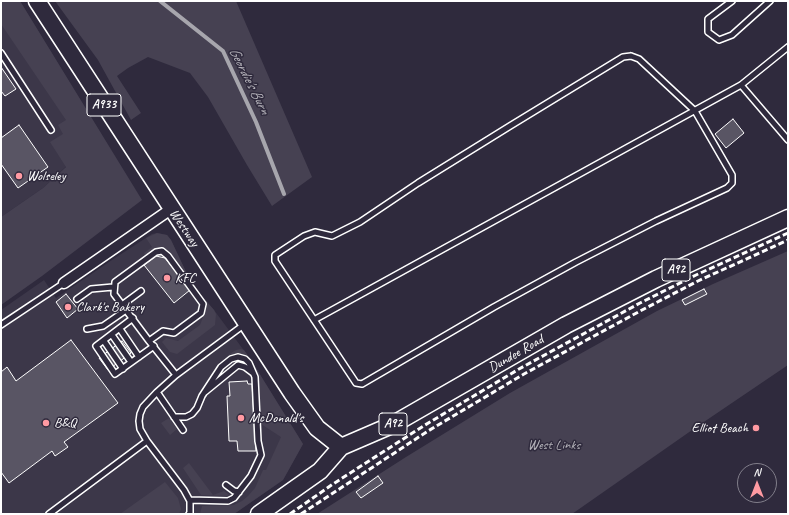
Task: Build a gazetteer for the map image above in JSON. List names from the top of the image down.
{
  "streets": {
    "main road": [
      "A933",
      "Westway",
      "A92",
      "Dundee Road"
    ]
  },
  "crossings": [
    ["Westway", "Dundee Road"]
  ],
  "water": ["Geordie's Burn"],
  "parks": ["West Links"],
  "places": [
    "Wolseley",
    "KFC",
    "Clark's Bakery",
    "McDonald's",
    "B&Q",
    "Elliot Beach"
  ],
  "north": "top"
}
